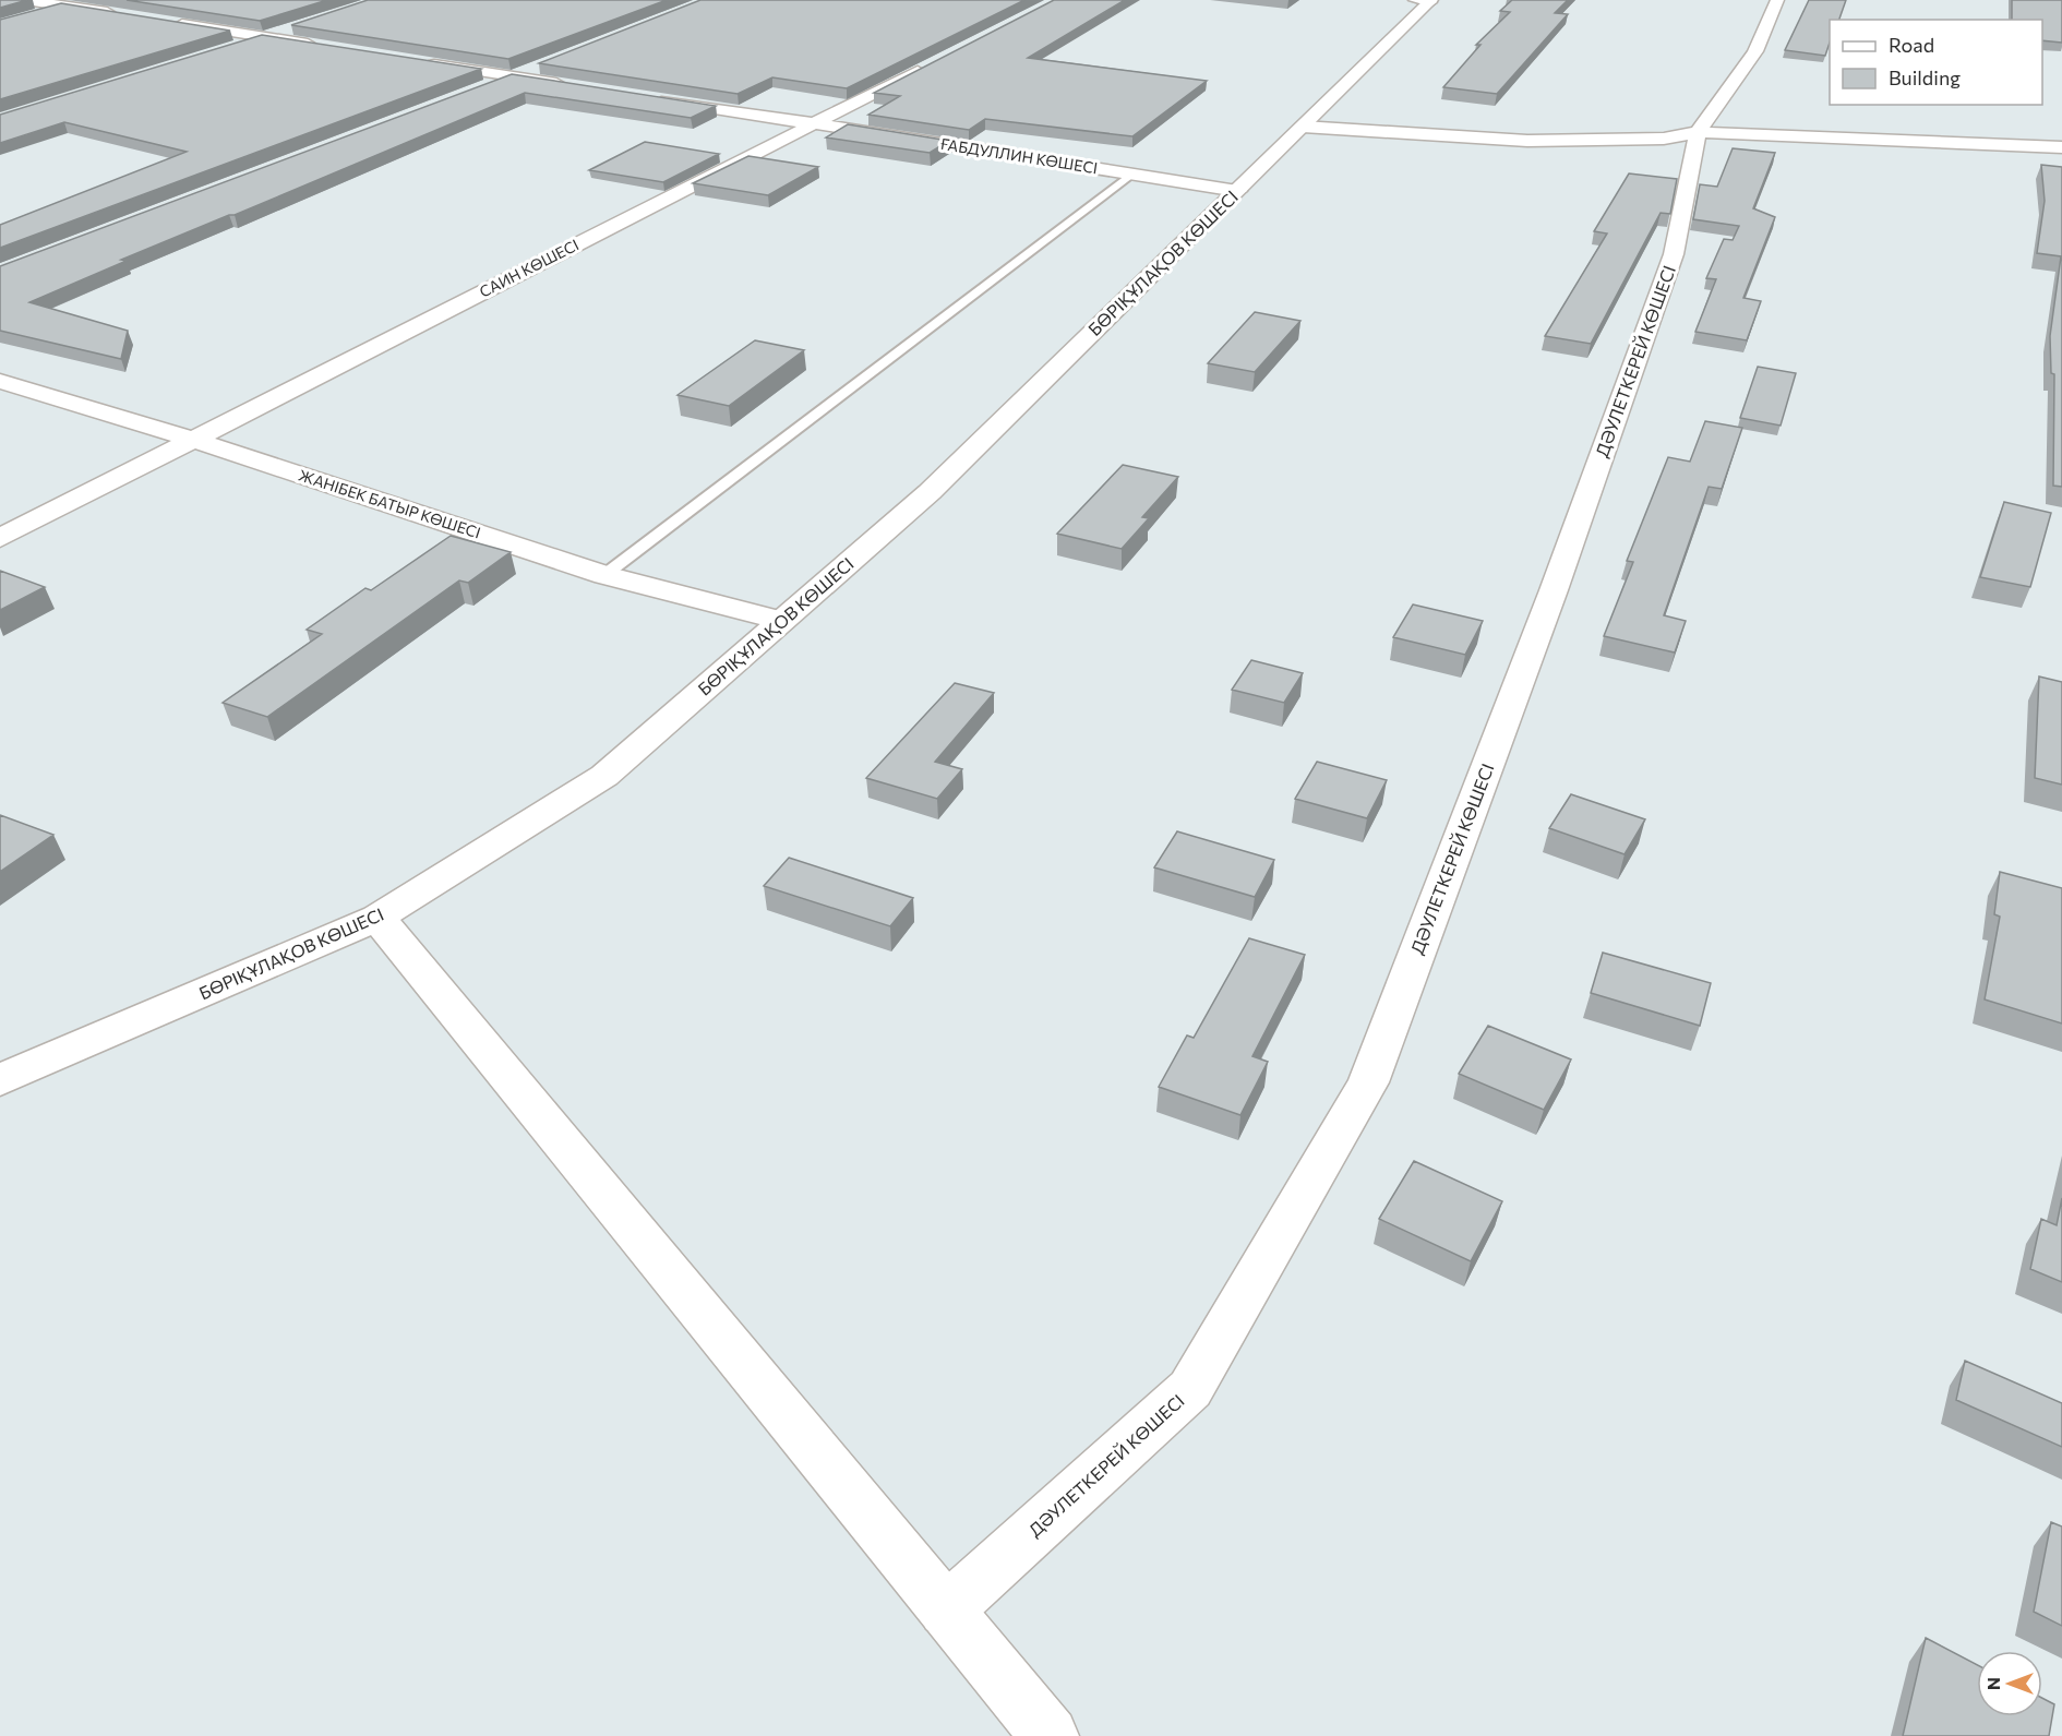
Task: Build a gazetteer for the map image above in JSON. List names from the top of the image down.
{
  "streets": {
    "street": [
      "ҒАБДУЛЛИН КӨШЕСІ",
      "БӨРІҚҰЛАҚОВ КӨШЕСІ",
      "САИН КӨШЕСІ",
      "ДӘУЛЕТКЕРЕЙ КӨШЕСІ",
      "ЖАНІБЕК БАТЫР КӨШЕСІ"
    ]
  },
  "crossings": [
    ["ҒАБДУЛЛИН КӨШЕСІ", "БӨРІҚҰЛАҚОВ КӨШЕСІ"],
    ["ҒАБДУЛЛИН КӨШЕСІ", "САИН КӨШЕСІ"],
    ["БӨРІҚҰЛАҚОВ КӨШЕСІ", "ЖАНІБЕК БАТЫР КӨШЕСІ"],
    ["САИН КӨШЕСІ", "ЖАНІБЕК БАТЫР КӨШЕСІ"]
  ],
  "legend": ["Road", "Building"],
  "north": "left"
}
